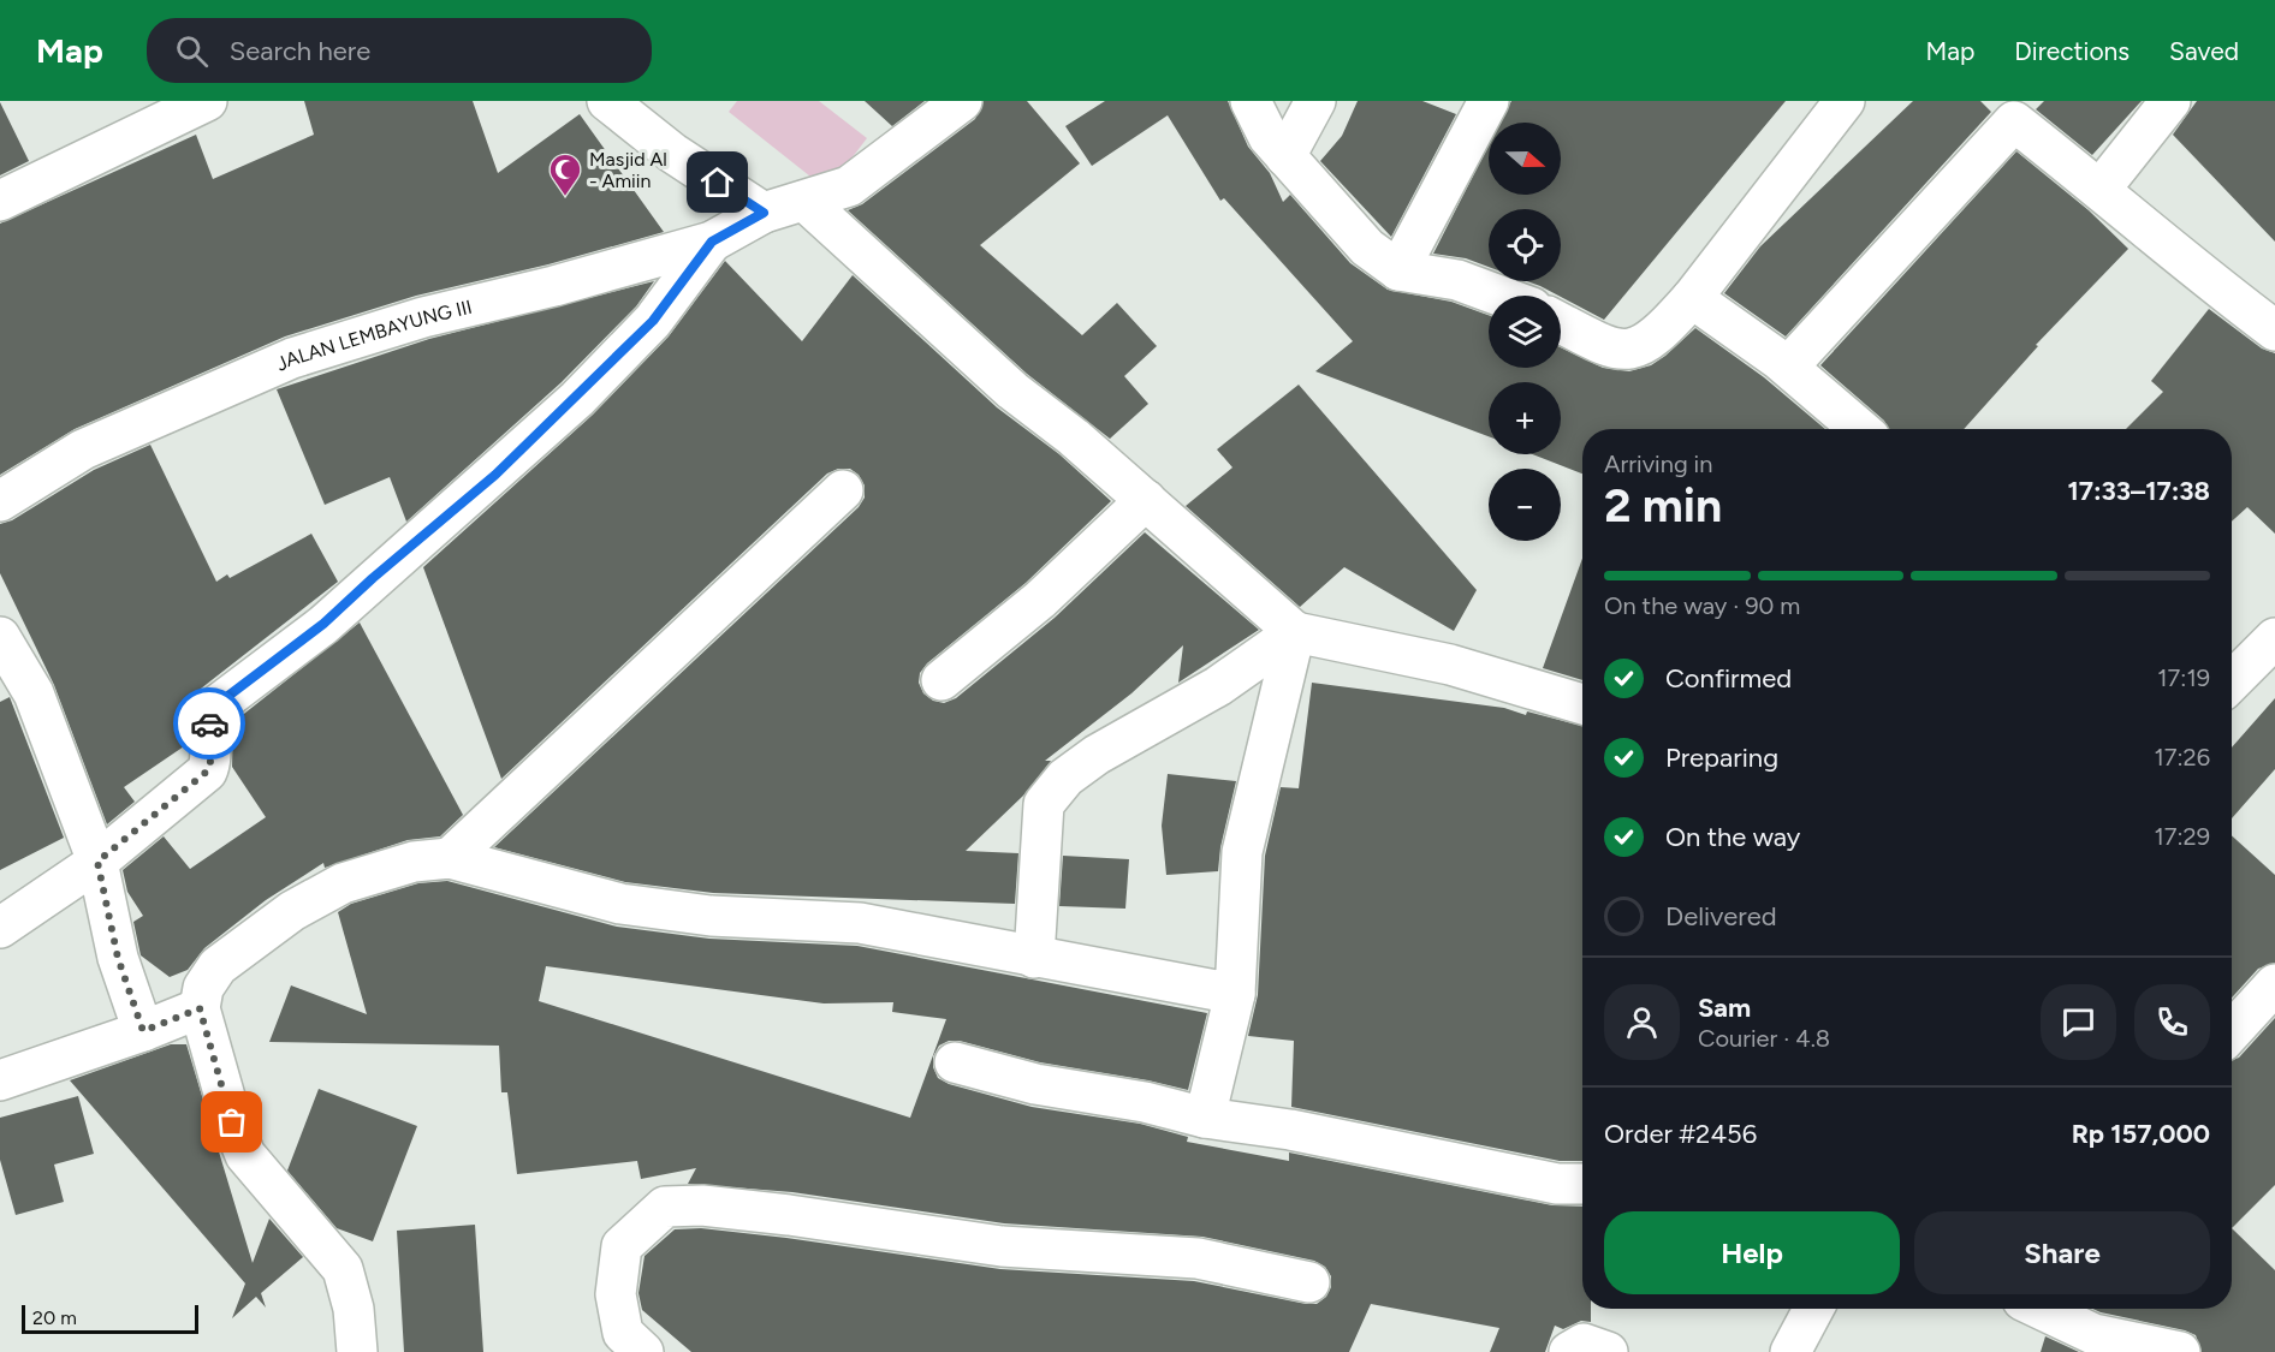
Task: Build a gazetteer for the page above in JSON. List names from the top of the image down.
{
  "streets": {
    "street": ["JALAN LEMBAYUNG III"]
  },
  "places": {
    "mosque": ["Masjid Al - Amiin"]
  },
  "scale_bar": "20 m",
  "north": "right",
  "page": {
    "header": "Map",
    "search": "Search here",
    "nav": ["Map", "Directions", "Saved"],
    "map_buttons": ["+", "−"],
    "heading": ["2 min", "Arriving in", "17:33–17:38"],
    "panel": [
      "Sam",
      "Courier · 4.8",
      "Order #2456",
      "Rp 157,000"
    ],
    "bar": "On the way · 90 m",
    "list": [
      ["Confirmed", "17:19"],
      ["Preparing", "17:26"],
      ["On the way", "17:29"],
      "Delivered"
    ],
    "buttons": ["Help", "Share"],
    "scale": "20 m"
  }
}
